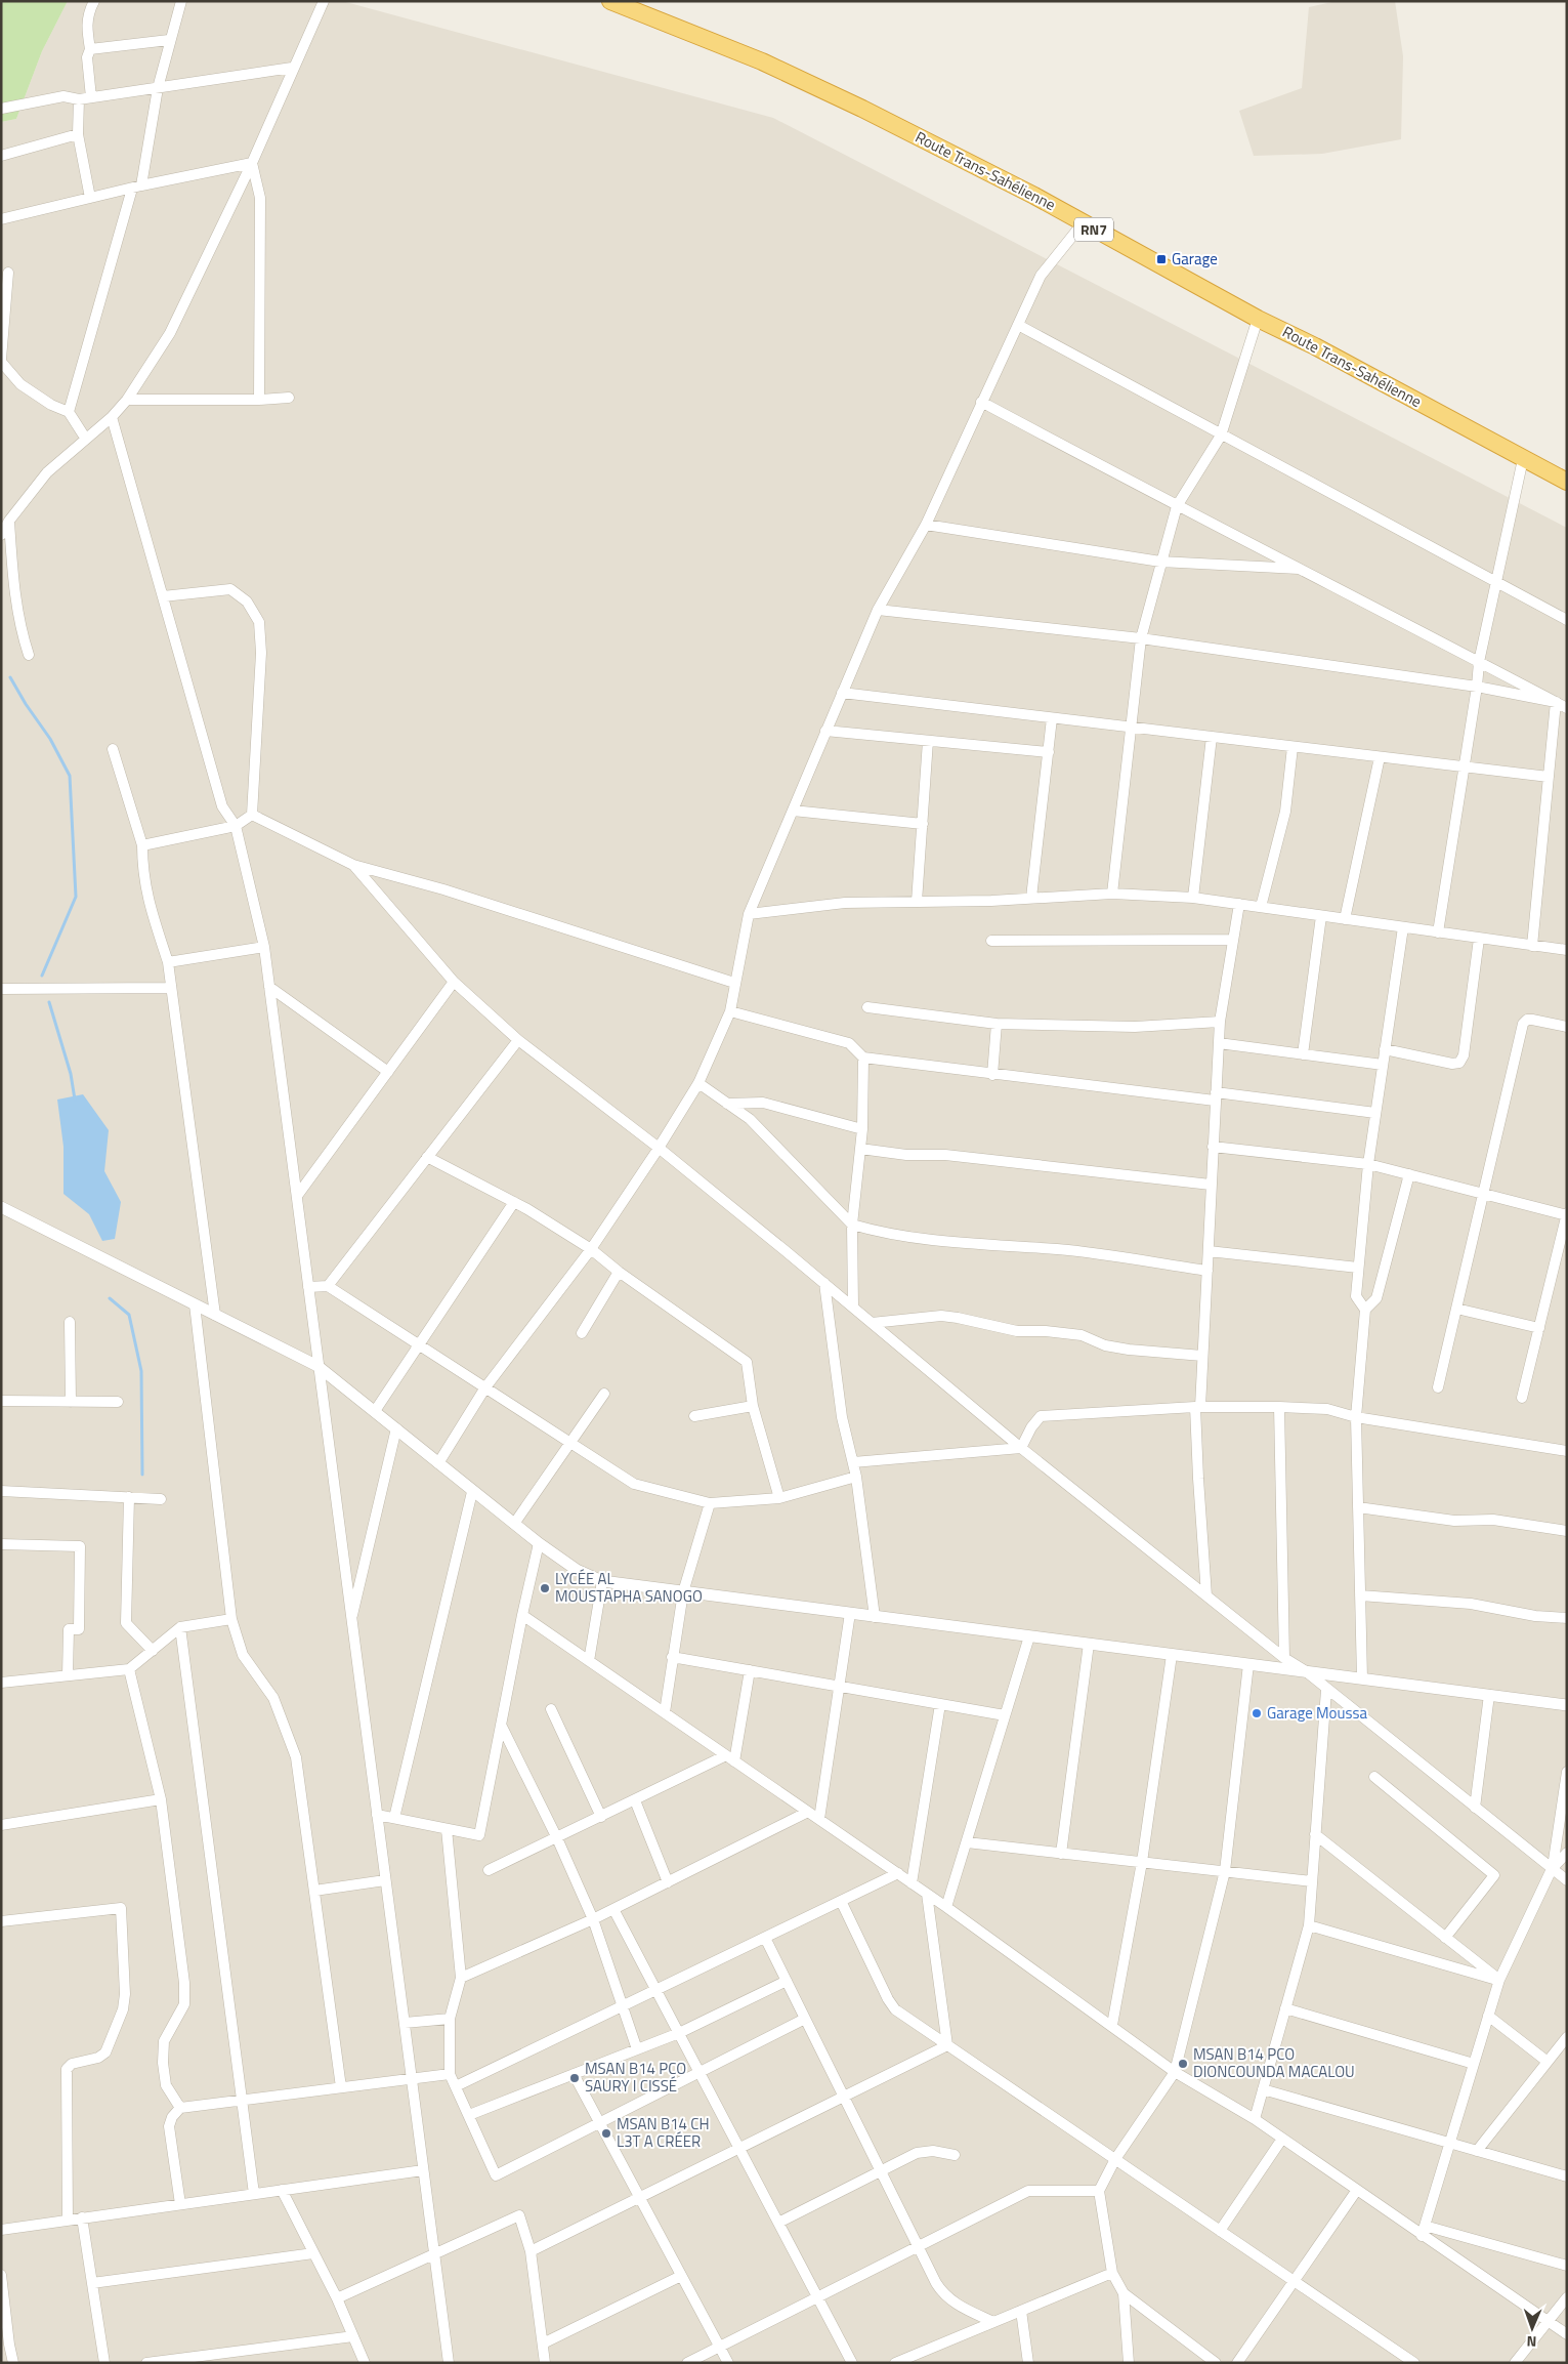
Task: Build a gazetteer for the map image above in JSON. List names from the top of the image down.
{
  "streets": {
    "highway": ["Route Trans-Sahélienne", "RN7"]
  },
  "places": {
    "transit": ["Garage"],
    "other": [
      "LYCÉE AL MOUSTAPHA SANOGO",
      "Garage Moussa",
      "MSAN B14 PCO DIONCOUNDA MACALOU",
      "MSAN B14 PCO SAURY I CISSÉ",
      "MSAN B14 CH L3T A CRÉER"
    ]
  },
  "north": "bottom"
}
